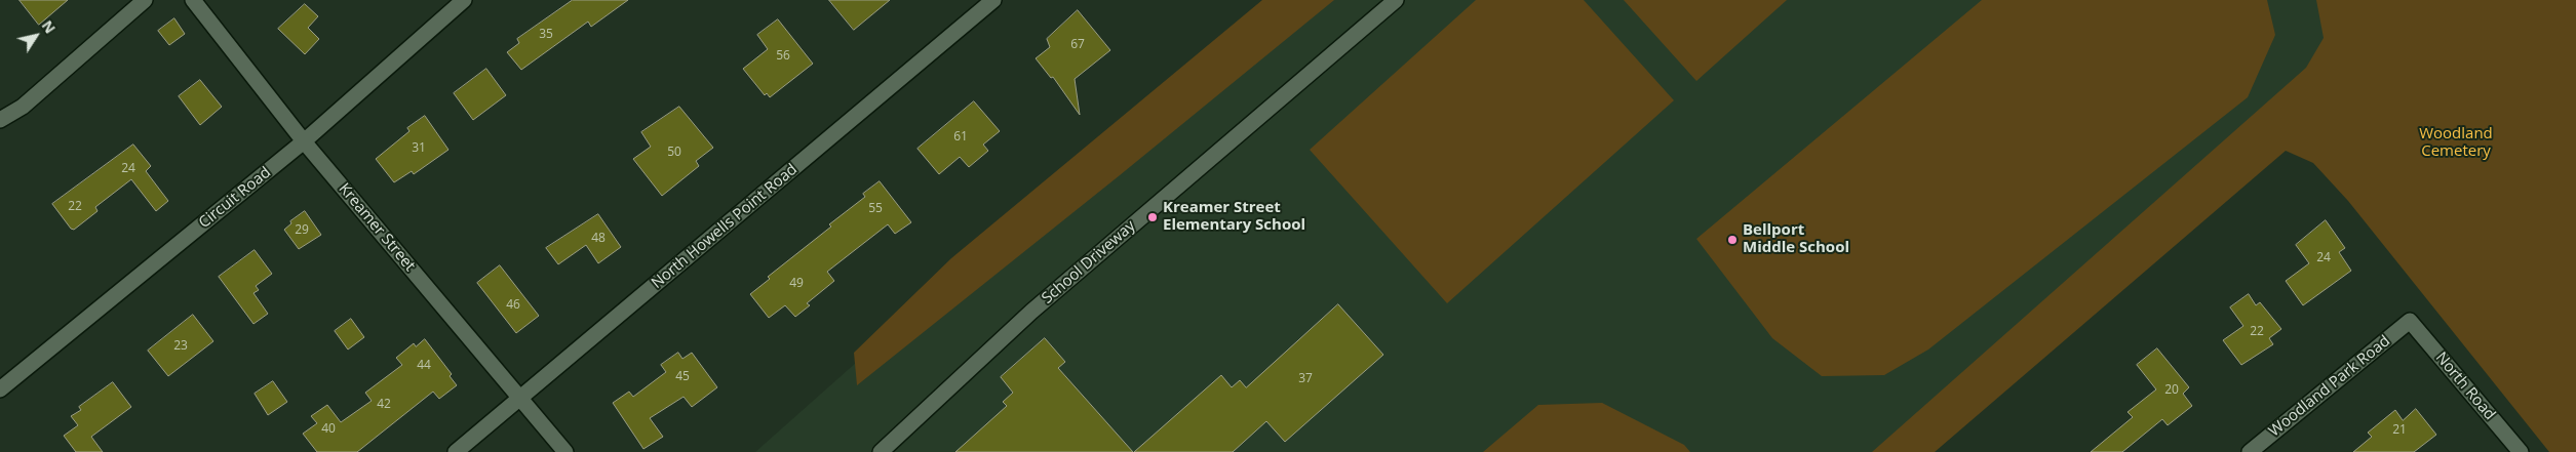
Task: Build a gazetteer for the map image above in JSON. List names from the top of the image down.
{
  "streets": {
    "street": [
      "Circuit Road",
      "North Howells Point Road",
      "Kreamer Street",
      "School Driveway",
      "Woodland Park Road",
      "North Road"
    ]
  },
  "crossings": [
    ["Circuit Road", "Kreamer Street"],
    ["North Howells Point Road", "Kreamer Street"],
    ["Woodland Park Road", "North Road"]
  ],
  "parks": ["Woodland Cemetery"],
  "places": ["Kreamer Street Elementary School", "Bellport Middle School"],
  "house_numbers": [
    "35",
    "67",
    "56",
    "61",
    "31",
    "50",
    "24",
    "22",
    "55",
    "29",
    "48",
    "24",
    "49",
    "46",
    "22",
    "23",
    "44",
    "45",
    "37",
    "20",
    "42",
    "40",
    "21"
  ],
  "north": "top right"
}
